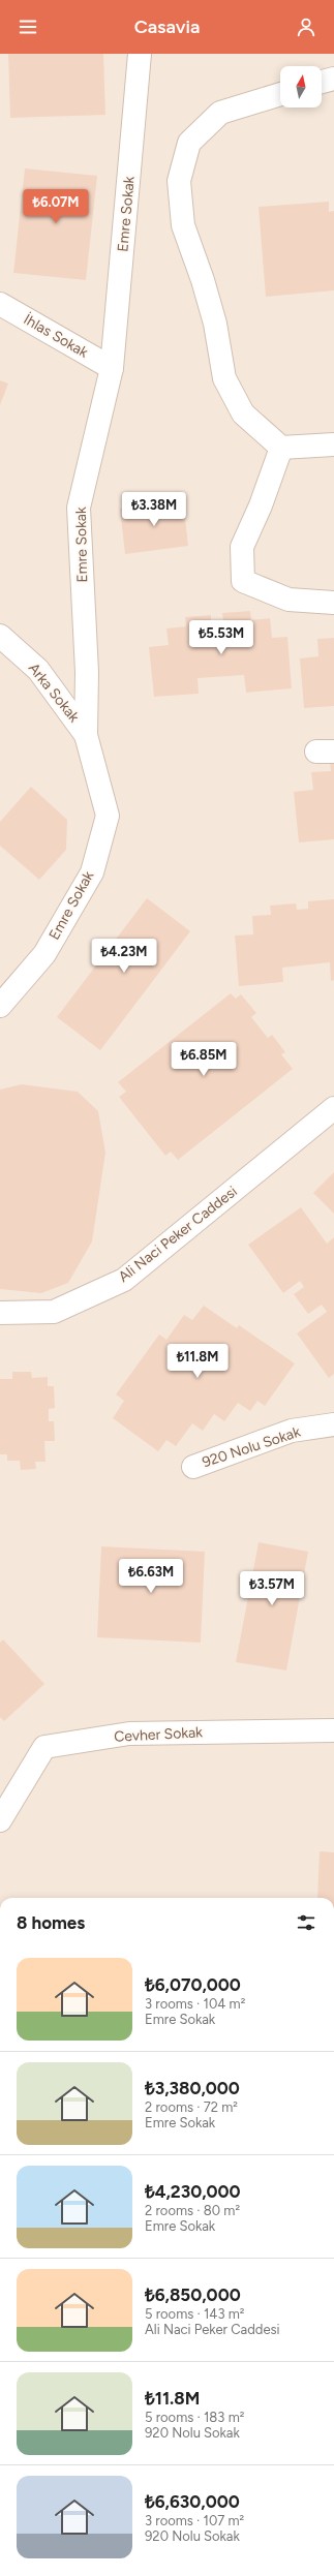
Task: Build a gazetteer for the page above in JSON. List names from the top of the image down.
{
  "streets": {
    "street": [
      "Emre Sokak",
      "İhlas Sokak",
      "Arka Sokak",
      "Ali Naci Peker Caddesi",
      "920 Nolu Sokak",
      "Cevher Sokak"
    ]
  },
  "crossings": [
    ["Emre Sokak", "İhlas Sokak"],
    ["Emre Sokak", "Arka Sokak"]
  ],
  "north": "top",
  "page": {
    "header": "Casavia",
    "price": [
      "₺6.07M",
      "₺3.38M",
      "₺5.53M",
      "₺4.23M",
      "₺6.85M",
      "₺11.8M",
      "₺6.63M",
      "₺3.57M"
    ],
    "heading": "8 homes",
    "list": [
      {
        "name": "₺6,070,000",
        "note": "3 rooms · 104 m² · Emre Sokak"
      },
      {
        "name": "₺3,380,000",
        "note": "2 rooms · 72 m² · Emre Sokak"
      },
      {
        "name": "₺4,230,000",
        "note": "2 rooms · 80 m² · Emre Sokak"
      },
      {
        "name": "₺6,850,000",
        "note": "5 rooms · 143 m² · Ali Naci Peker Caddesi"
      },
      {
        "name": "₺11.8M",
        "note": "5 rooms · 183 m² · 920 Nolu Sokak"
      },
      {
        "name": "₺6,630,000",
        "note": "3 rooms · 107 m² · 920 Nolu Sokak"
      }
    ]
  }
}
